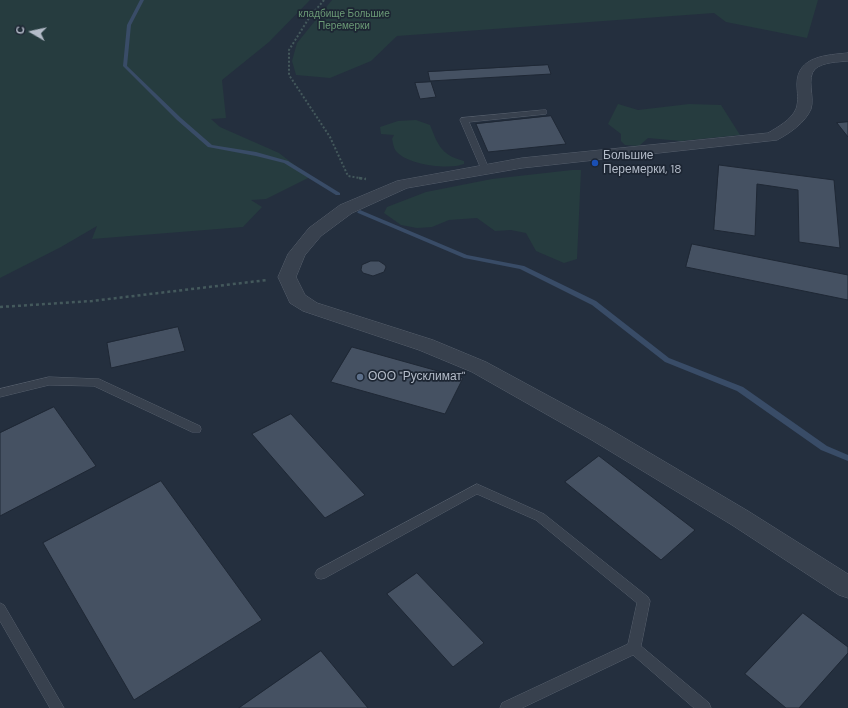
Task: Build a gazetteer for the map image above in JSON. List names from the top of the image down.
{
  "parks": ["кладбище Большие Перемерки"],
  "places": ["Большие Перемерки, 18", "ООО \"Русклимат\""],
  "north": "left"
}
